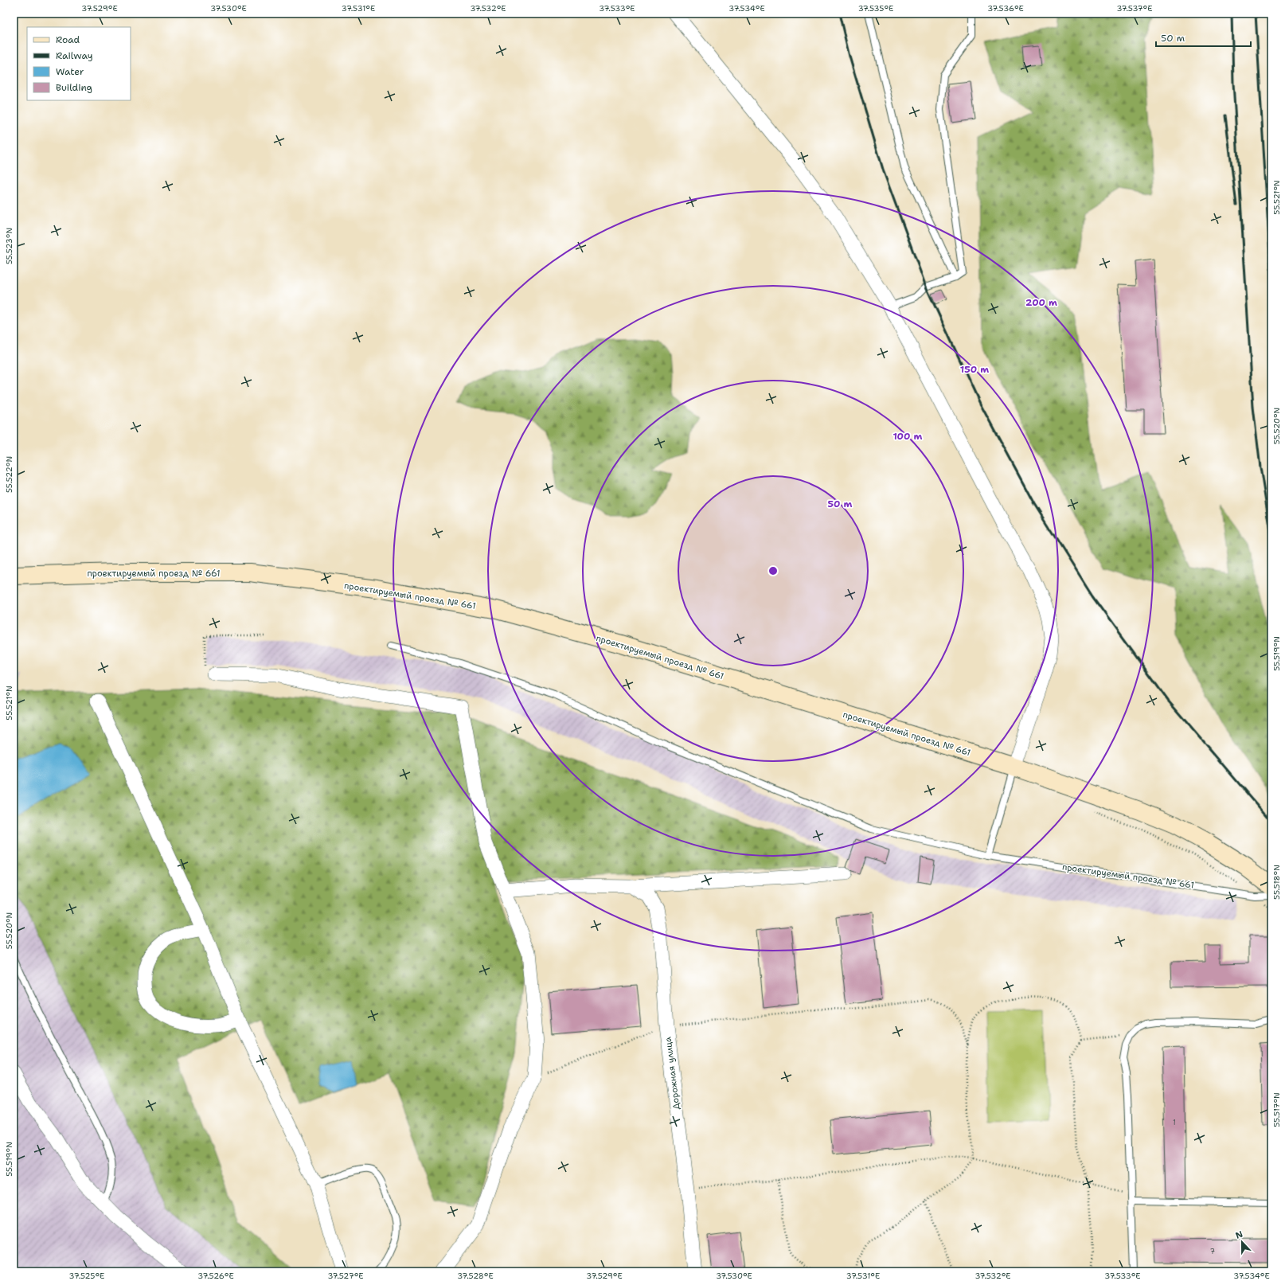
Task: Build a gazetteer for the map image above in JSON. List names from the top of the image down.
{
  "streets": {
    "main road": ["проектируемый проезд № 661"],
    "street": ["Дорожная улица"]
  },
  "house_numbers": ["1", "7"],
  "legend": [
    "Road",
    "Railway",
    "Water",
    "Building"
  ],
  "scale_bar": "50 m",
  "north": "top",
  "coordinates": [
    "37.529°E",
    "37.530°E",
    "37.531°E",
    "37.532°E",
    "37.533°E",
    "37.534°E",
    "37.535°E",
    "37.536°E",
    "37.537°E",
    "55.521°N",
    "55.523°N",
    "55.520°N",
    "55.522°N",
    "55.519°N",
    "55.518°N",
    "55.517°N",
    "37.525°E",
    "37.526°E",
    "37.527°E",
    "37.528°E"
  ],
  "rings": [
    "200 m",
    "150 m",
    "100 m",
    "50 m"
  ]
}
